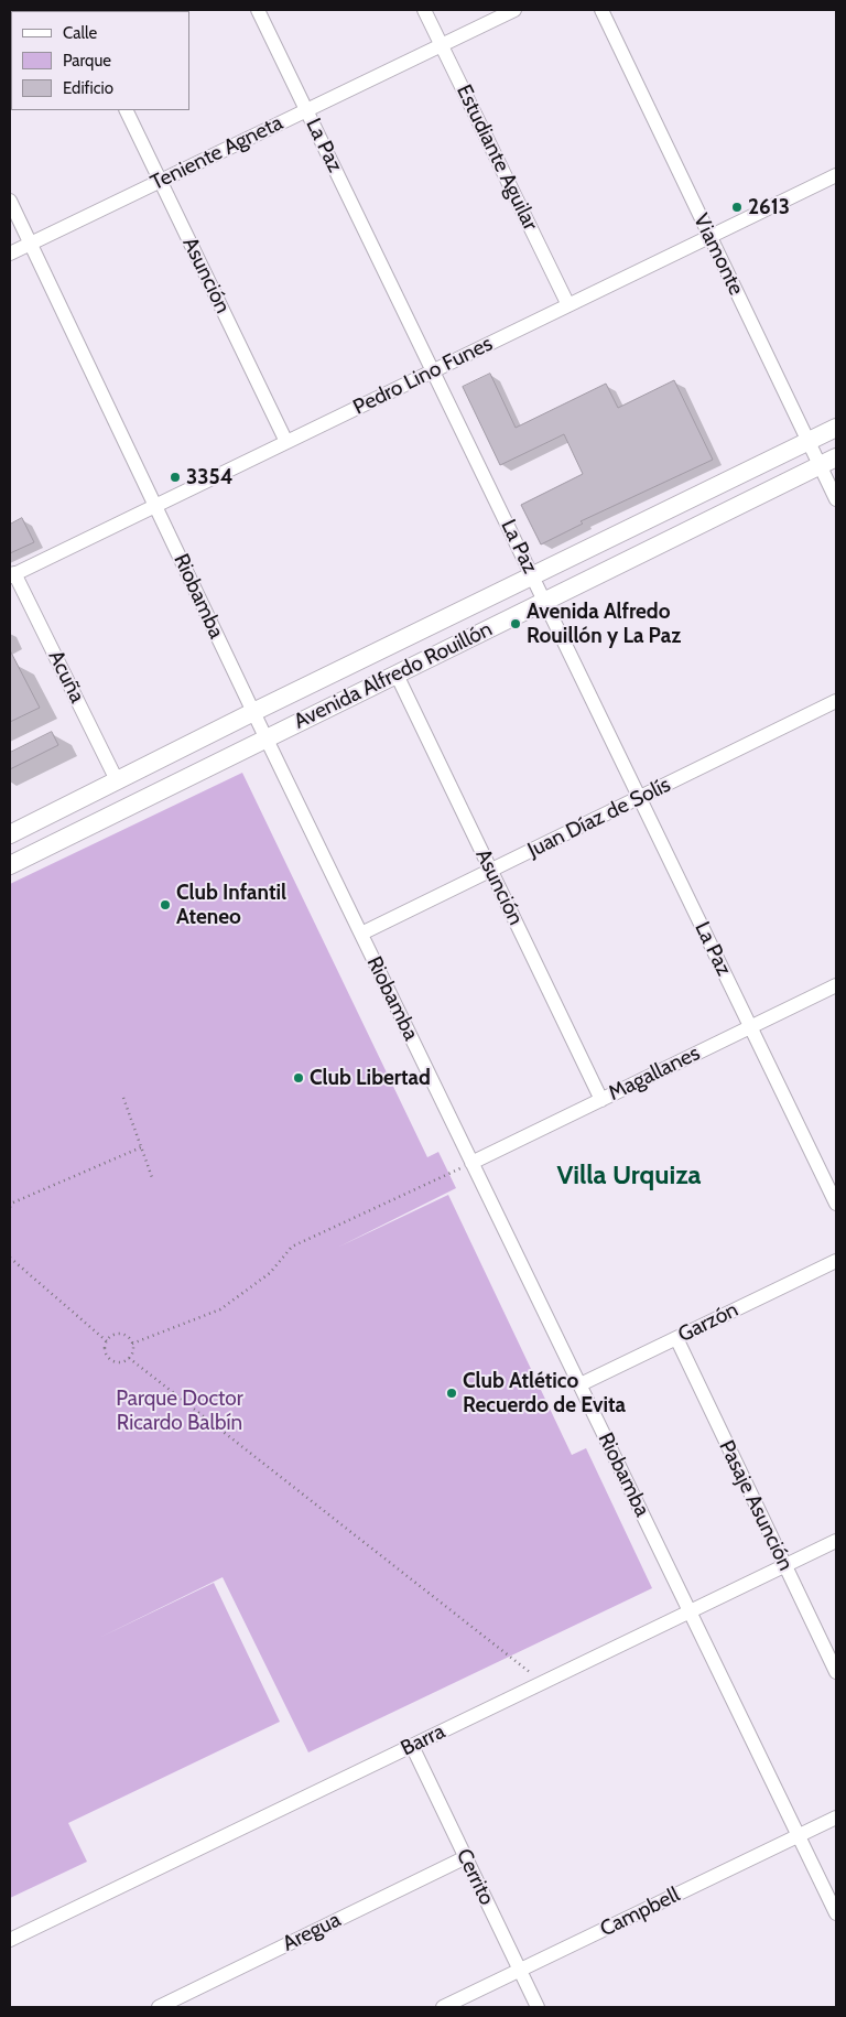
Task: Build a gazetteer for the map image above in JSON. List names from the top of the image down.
{
  "streets": {
    "street": [
      "La Paz",
      "Teniente Agneta",
      "Estudiante Aguilar",
      "Viamonte",
      "Asunción",
      "Pedro Lino Funes",
      "Riobamba",
      "Avenida Alfredo Rouillón",
      "Acuña",
      "Juan Díaz de Solís",
      "Magallanes",
      "Garzón",
      "Pasaje Asunción",
      "Barra",
      "Cerrito",
      "Campbell",
      "Aregua"
    ]
  },
  "crossings": [
    ["La Paz", "Teniente Agneta"],
    ["La Paz", "Pedro Lino Funes"],
    ["La Paz", "Avenida Alfredo Rouillón"],
    ["La Paz", "Juan Díaz de Solís"],
    ["La Paz", "Magallanes"],
    ["Teniente Agneta", "Estudiante Aguilar"],
    ["Teniente Agneta", "Asunción"],
    ["Teniente Agneta", "Riobamba"],
    ["Estudiante Aguilar", "Pedro Lino Funes"],
    ["Viamonte", "Pedro Lino Funes"],
    ["Viamonte", "Avenida Alfredo Rouillón"],
    ["Asunción", "Pedro Lino Funes"],
    ["Asunción", "Avenida Alfredo Rouillón"],
    ["Asunción", "Juan Díaz de Solís"],
    ["Asunción", "Magallanes"],
    ["Pedro Lino Funes", "Riobamba"],
    ["Pedro Lino Funes", "Acuña"],
    ["Riobamba", "Avenida Alfredo Rouillón"],
    ["Riobamba", "Juan Díaz de Solís"],
    ["Riobamba", "Magallanes"],
    ["Riobamba", "Garzón"],
    ["Riobamba", "Barra"],
    ["Riobamba", "Campbell"],
    ["Avenida Alfredo Rouillón", "Acuña"],
    ["Garzón", "Pasaje Asunción"],
    ["Pasaje Asunción", "Barra"],
    ["Barra", "Cerrito"],
    ["Cerrito", "Campbell"],
    ["Cerrito", "Aregua"]
  ],
  "districts": ["Villa Urquiza"],
  "parks": ["Parque Doctor Ricardo Balbín"],
  "places": [
    "2613",
    "3354",
    "Avenida Alfredo Rouillón y La Paz",
    "Club Infantil Ateneo",
    "Club Libertad",
    "Club Atlético Recuerdo de Evita"
  ],
  "legend": ["Calle", "Parque", "Edificio"]
}
